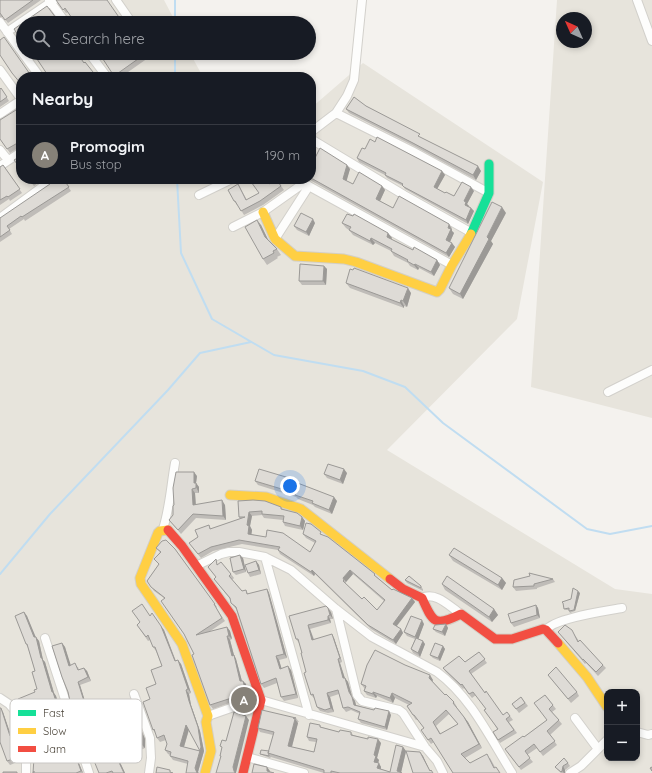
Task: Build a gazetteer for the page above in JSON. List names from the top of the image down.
{
  "legend": ["Fast", "Slow", "Jam"],
  "north": "top left",
  "page": {
    "search": "Search here",
    "heading": "Nearby",
    "list": [
      {
        "mark": "A",
        "name": "Promogim",
        "note": "Bus stop",
        "value": "190 m"
      }
    ],
    "pins": "A",
    "map_buttons": ["+", "−"]
  }
}
